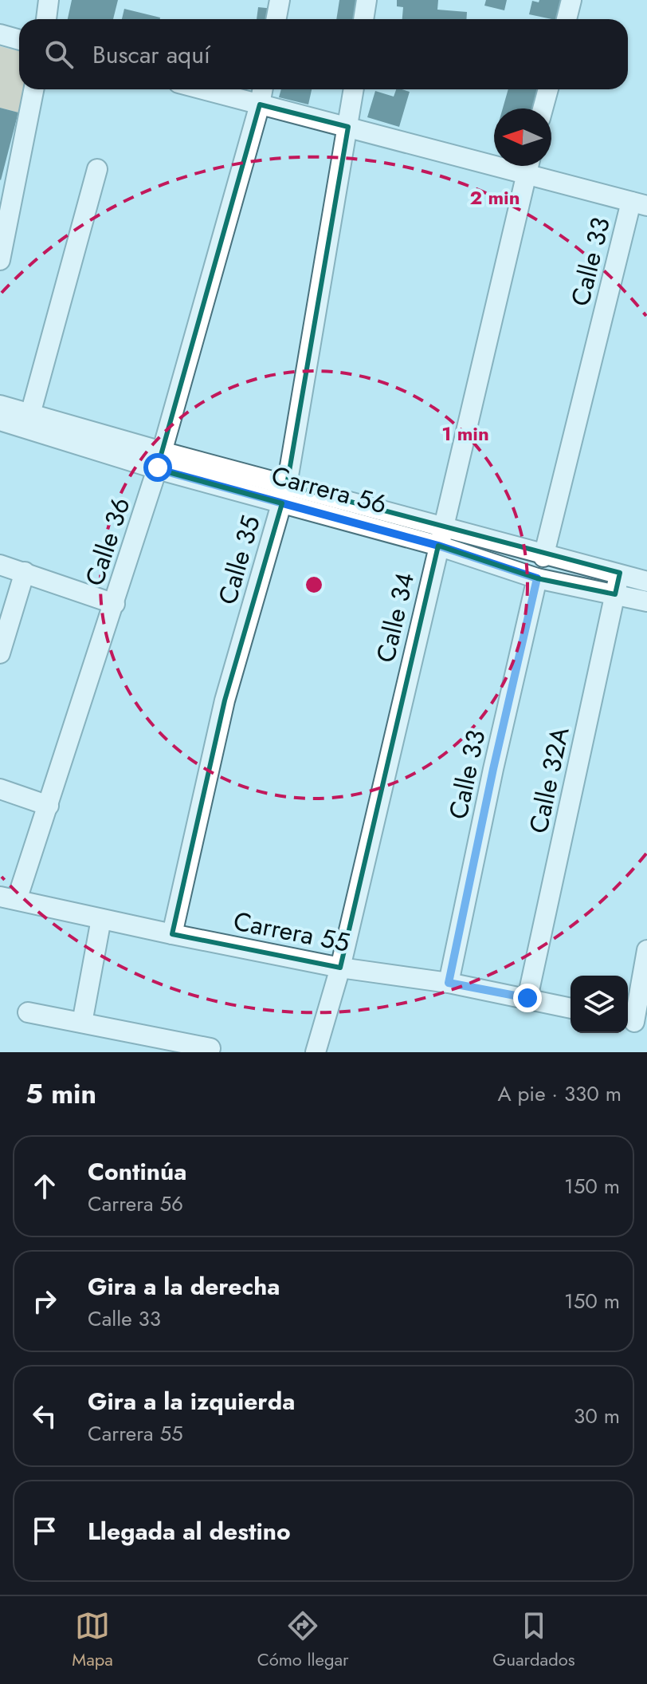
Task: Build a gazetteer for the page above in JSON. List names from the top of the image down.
{
  "streets": {
    "street": [
      "Calle 33",
      "Carrera 56",
      "Calle 36",
      "Calle 35",
      "Calle 34",
      "Calle 32A",
      "Carrera 55"
    ]
  },
  "crossings": [
    ["Calle 33", "Carrera 56"],
    ["Calle 33", "Carrera 55"],
    ["Carrera 56", "Calle 36"],
    ["Carrera 56", "Calle 35"],
    ["Carrera 56", "Calle 34"],
    ["Carrera 56", "Calle 32A"],
    ["Calle 36", "Carrera 55"],
    ["Calle 35", "Carrera 55"],
    ["Calle 34", "Carrera 55"],
    ["Calle 32A", "Carrera 55"]
  ],
  "north": "left",
  "page": {
    "search": "Buscar aquí",
    "heading": ["5 min", "A pie · 330 m"],
    "list": [
      ["Continúa", "Carrera 56", "150 m"],
      ["Gira a la derecha", "Calle 33", "150 m"],
      ["Gira a la izquierda", "Carrera 55", "30 m"],
      "Llegada al destino"
    ],
    "nav": ["Mapa", "Cómo llegar", "Guardados"]
  },
  "rings": ["2 min", "1 min"]
}
